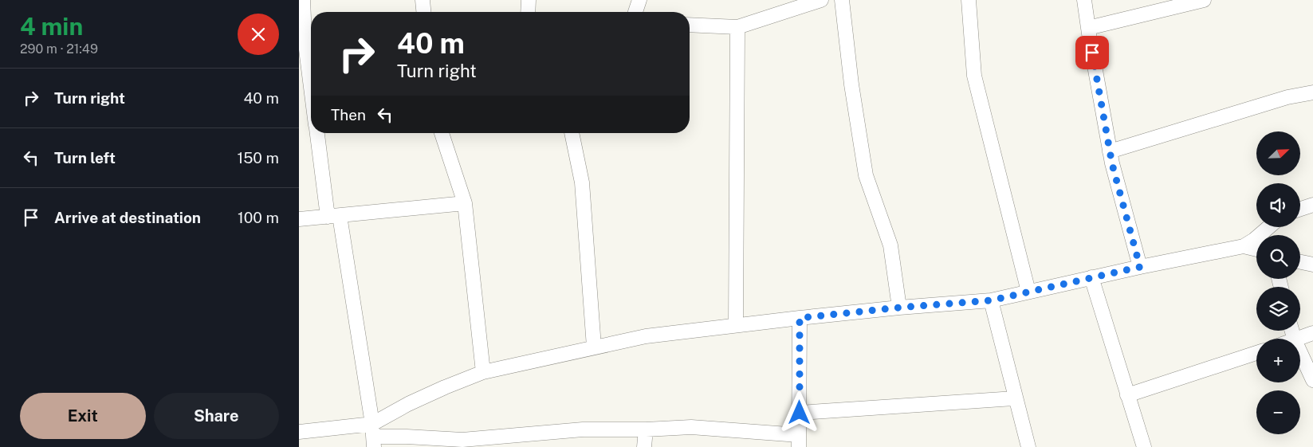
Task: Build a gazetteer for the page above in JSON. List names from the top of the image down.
{
  "north": "top right",
  "page": {
    "heading": ["4 min", "290 m · 21:49"],
    "turn": ["40 m", "Turn right"],
    "list": [
      {
        "name": "Turn right",
        "value": "40 m"
      },
      {
        "name": "Turn left",
        "value": "150 m"
      },
      {
        "name": "Arrive at destination",
        "value": "100 m"
      }
    ],
    "then": "Then",
    "map_buttons": ["+", "−"],
    "buttons": ["Exit", "Share"]
  }
}
